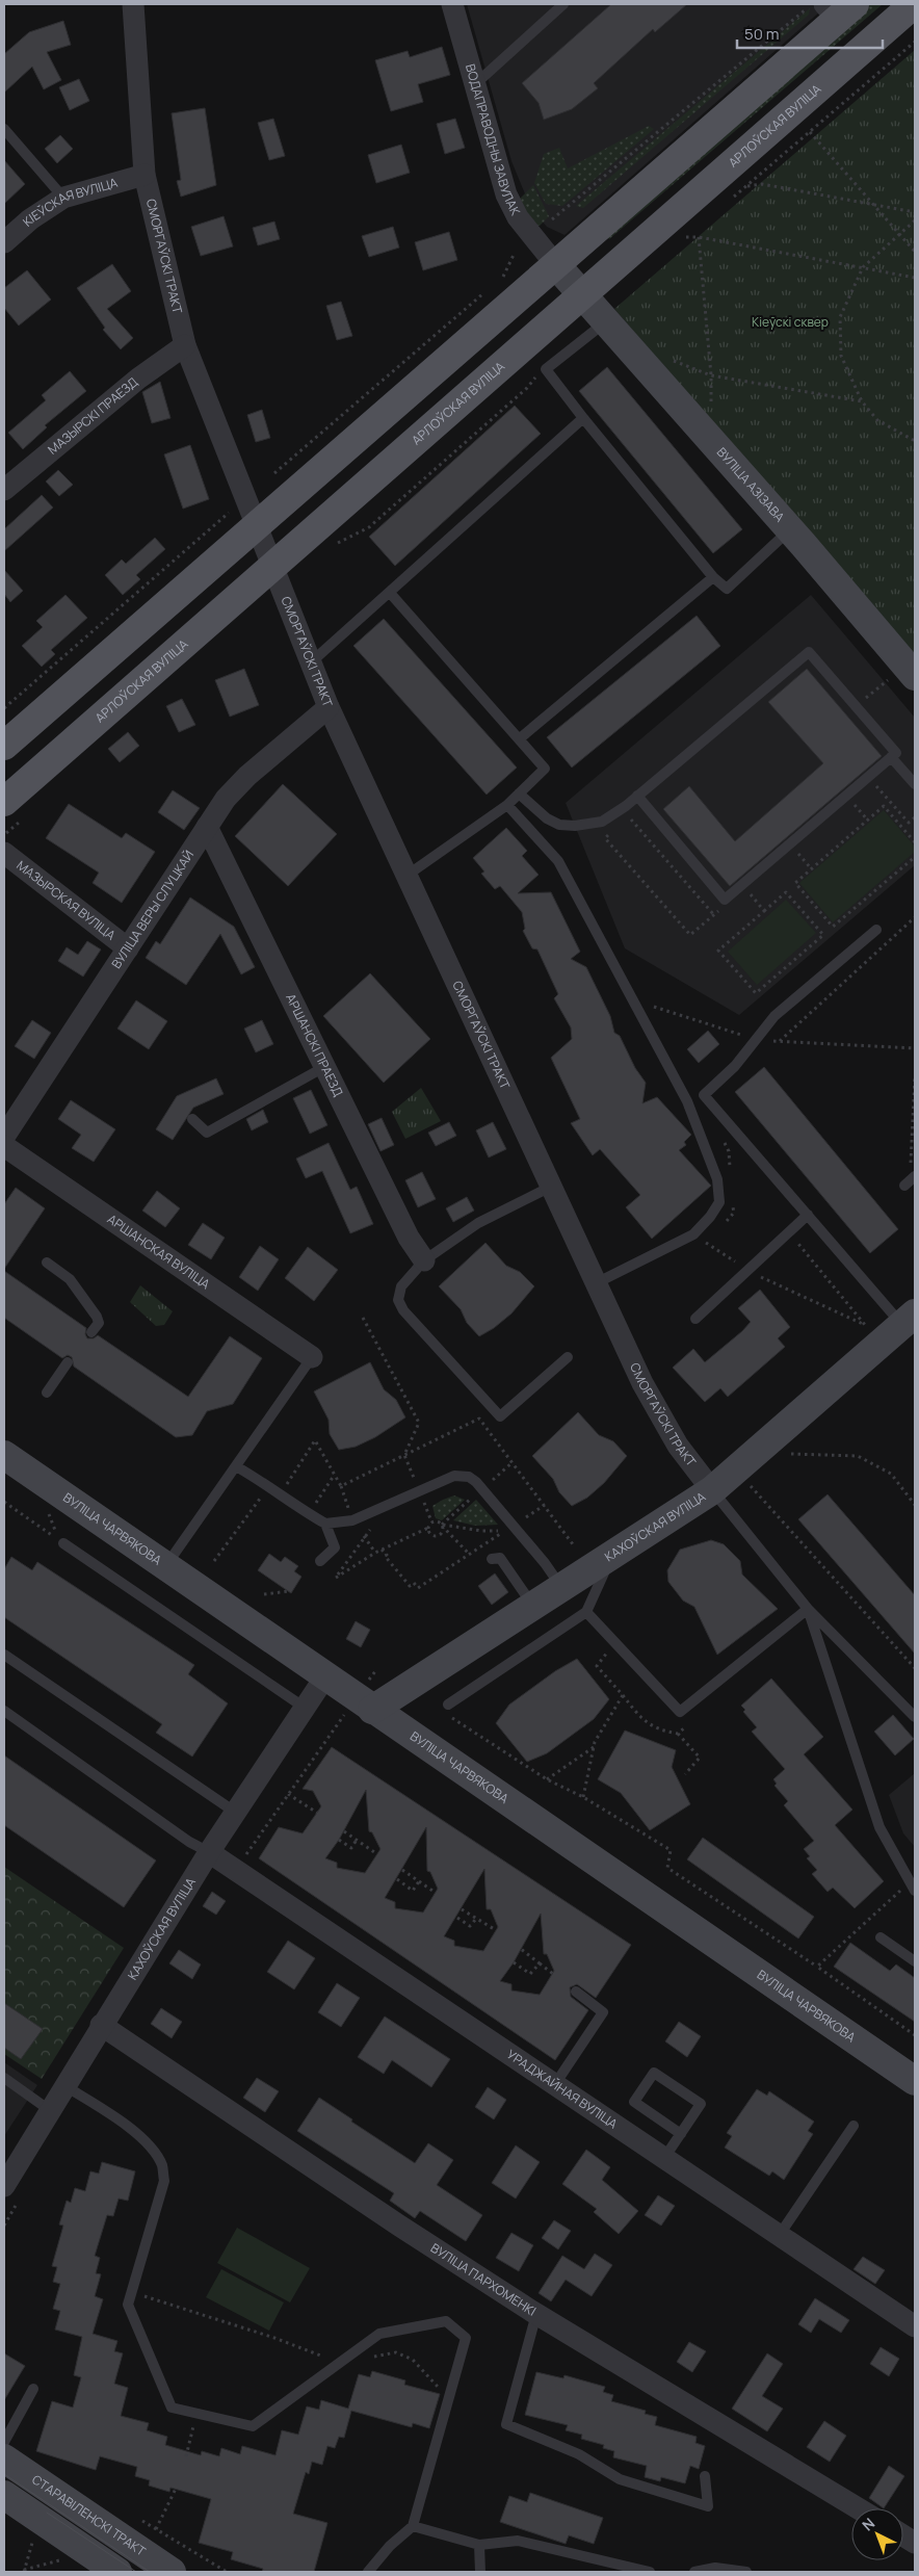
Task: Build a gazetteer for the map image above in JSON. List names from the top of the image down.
{
  "streets": {
    "main road": ["АРЛОЎСКАЯ ВУЛІЦА"],
    "street": [
      "ВОДАПРАВОДНЫ ЗАВУЛАК",
      "КІЕЎСКАЯ ВУЛІЦА",
      "СМОРГАЎСКІ ТРАКТ",
      "МАЗЫРСКІ ПРАЕЗД",
      "ВУЛІЦА АЗІЗАВА",
      "МАЗЫРСКАЯ ВУЛІЦА",
      "ВУЛІЦА ВЕРЫ СЛУЦКАЙ",
      "АРШАНСКІ ПРАЕЗД",
      "АРШАНСКАЯ ВУЛІЦА",
      "КАХОЎСКАЯ ВУЛІЦА",
      "ВУЛІЦА ЧАРВЯКОВА",
      "УРАДЖАЙНАЯ ВУЛІЦА",
      "ВУЛІЦА ПАРХОМЕНКІ",
      "СТАРАВІЛЕНСКІ ТРАКТ"
    ]
  },
  "crossings": [
    ["АРЛОЎСКАЯ ВУЛІЦА", "СМОРГАЎСКІ ТРАКТ"],
    ["АРЛОЎСКАЯ ВУЛІЦА", "ВУЛІЦА АЗІЗАВА"],
    ["ВОДАПРАВОДНЫ ЗАВУЛАК", "ВУЛІЦА АЗІЗАВА"],
    ["КІЕЎСКАЯ ВУЛІЦА", "СМОРГАЎСКІ ТРАКТ"],
    ["СМОРГАЎСКІ ТРАКТ", "МАЗЫРСКІ ПРАЕЗД"],
    ["СМОРГАЎСКІ ТРАКТ", "ВУЛІЦА ВЕРЫ СЛУЦКАЙ"],
    ["СМОРГАЎСКІ ТРАКТ", "КАХОЎСКАЯ ВУЛІЦА"],
    ["МАЗЫРСКАЯ ВУЛІЦА", "ВУЛІЦА ВЕРЫ СЛУЦКАЙ"],
    ["ВУЛІЦА ВЕРЫ СЛУЦКАЙ", "АРШАНСКІ ПРАЕЗД"],
    ["КАХОЎСКАЯ ВУЛІЦА", "ВУЛІЦА ЧАРВЯКОВА"],
    ["КАХОЎСКАЯ ВУЛІЦА", "УРАДЖАЙНАЯ ВУЛІЦА"],
    ["КАХОЎСКАЯ ВУЛІЦА", "ВУЛІЦА ПАРХОМЕНКІ"]
  ],
  "parks": ["Кіеўскі сквер"],
  "scale_bar": "50 m",
  "north": "top left"
}
